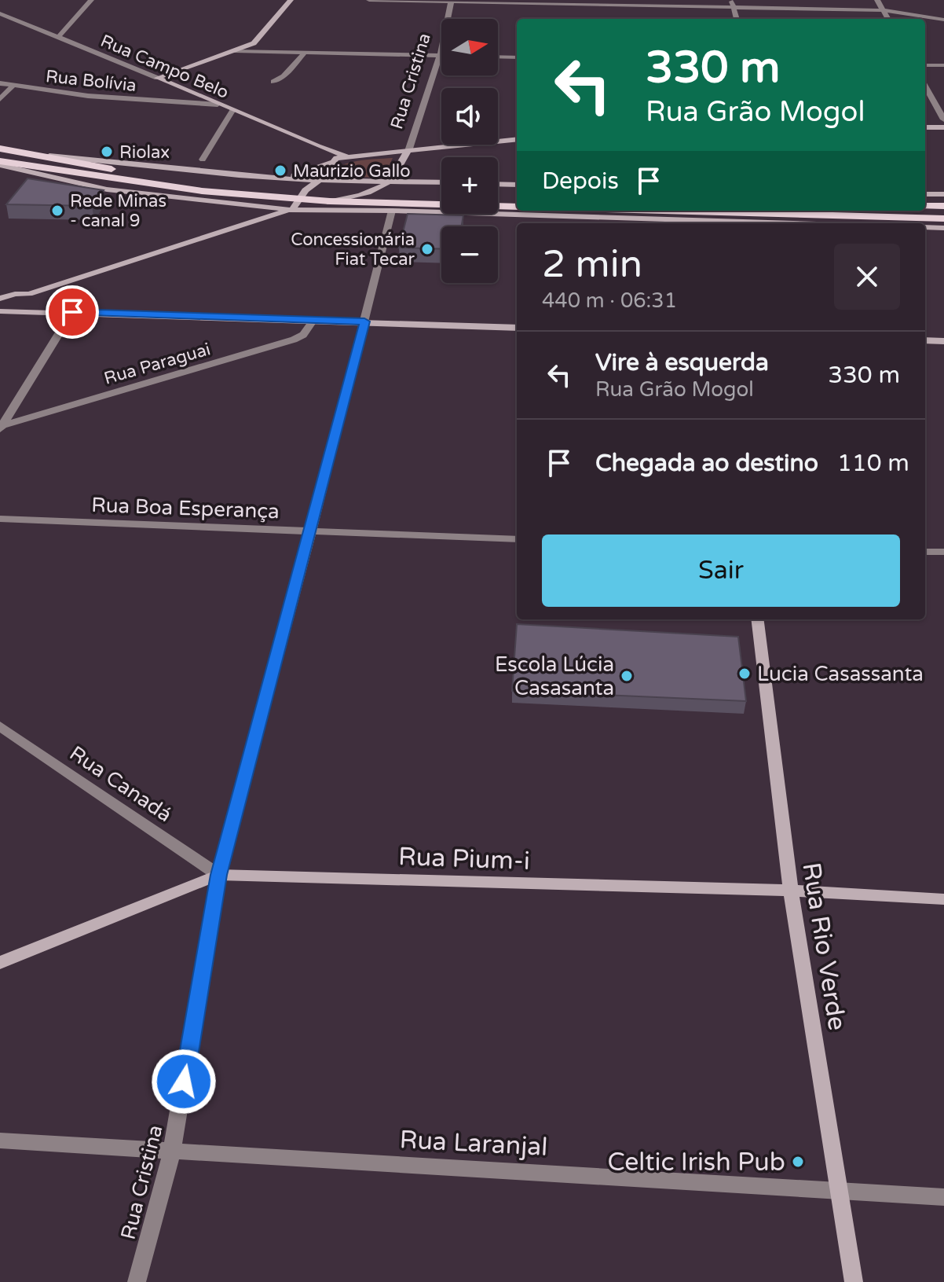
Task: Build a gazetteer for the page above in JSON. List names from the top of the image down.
{
  "streets": {
    "street": [
      "Rua Campo Belo",
      "Rua Bolívia",
      "Rua Cristina",
      "Rua Paraguai",
      "Rua Boa Esperança",
      "Rua Canadá",
      "Rua Pium-i",
      "Rua Rio Verde",
      "Rua Laranjal"
    ]
  },
  "crossings": [
    ["Rua Campo Belo", "Rua Bolívia"],
    ["Rua Cristina", "Rua Boa Esperança"],
    ["Rua Cristina", "Rua Canadá"],
    ["Rua Cristina", "Rua Pium-i"],
    ["Rua Cristina", "Rua Laranjal"],
    ["Rua Canadá", "Rua Pium-i"],
    ["Rua Pium-i", "Rua Rio Verde"],
    ["Rua Rio Verde", "Rua Laranjal"]
  ],
  "places": [
    "Riolax",
    "Maurizio Gallo",
    "Rede Minas - canal 9",
    "Concessionária Fiat Tecar",
    "Lucia Casassanta",
    "Escola Lúcia Casasanta",
    "Celtic Irish Pub"
  ],
  "north": "right",
  "page": {
    "map_buttons": ["+", "−"],
    "turn": ["330 m", "Rua Grão Mogol"],
    "then": "Depois",
    "heading": ["2 min", "440 m · 06:31"],
    "list": [
      {
        "name": "Vire à esquerda",
        "note": "Rua Grão Mogol",
        "value": "330 m"
      },
      {
        "name": "Chegada ao destino",
        "value": "110 m"
      }
    ],
    "buttons": "Sair"
  }
}
